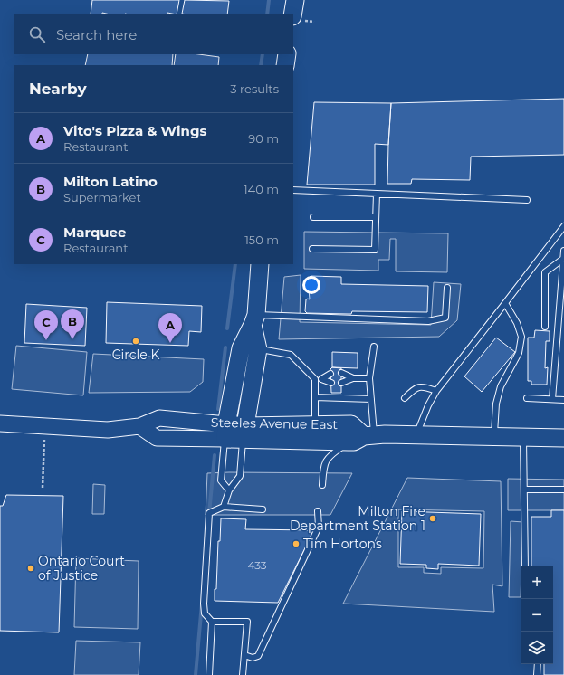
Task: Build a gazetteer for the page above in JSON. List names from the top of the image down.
{
  "streets": {
    "main road": ["Steeles Avenue East"]
  },
  "places": [
    "Circle K",
    "Milton Fire Department Station 1",
    "Tim Hortons",
    "Ontario Court of Justice"
  ],
  "house_numbers": ["433"],
  "page": {
    "search": "Search here",
    "heading": ["Nearby", "3 results"],
    "list": [
      {
        "mark": "A",
        "name": "Vito's Pizza & Wings",
        "note": "Restaurant",
        "value": "90 m"
      },
      {
        "mark": "B",
        "name": "Milton Latino",
        "note": "Supermarket",
        "value": "140 m"
      },
      {
        "mark": "C",
        "name": "Marquee",
        "note": "Restaurant",
        "value": "150 m"
      }
    ],
    "pins": ["B", "C", "A"],
    "map_buttons": ["+", "−"]
  }
}
